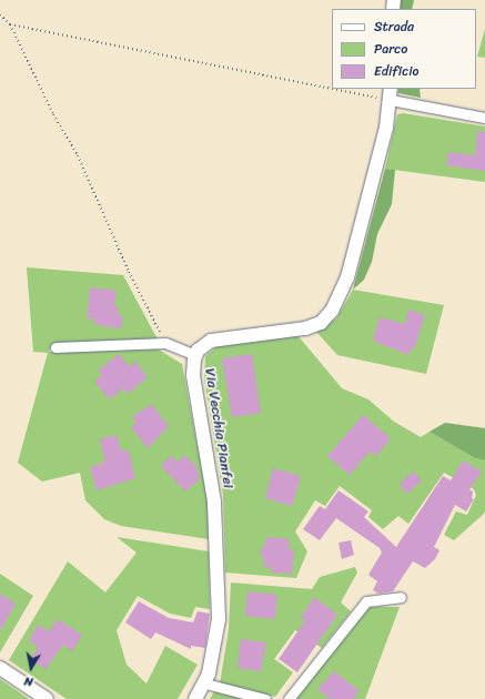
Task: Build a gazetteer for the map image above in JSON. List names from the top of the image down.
{
  "streets": {
    "street": ["Via Vecchia Pianfei"]
  },
  "legend": ["Strada", "Parco", "Edificio"],
  "north": "bottom"
}
